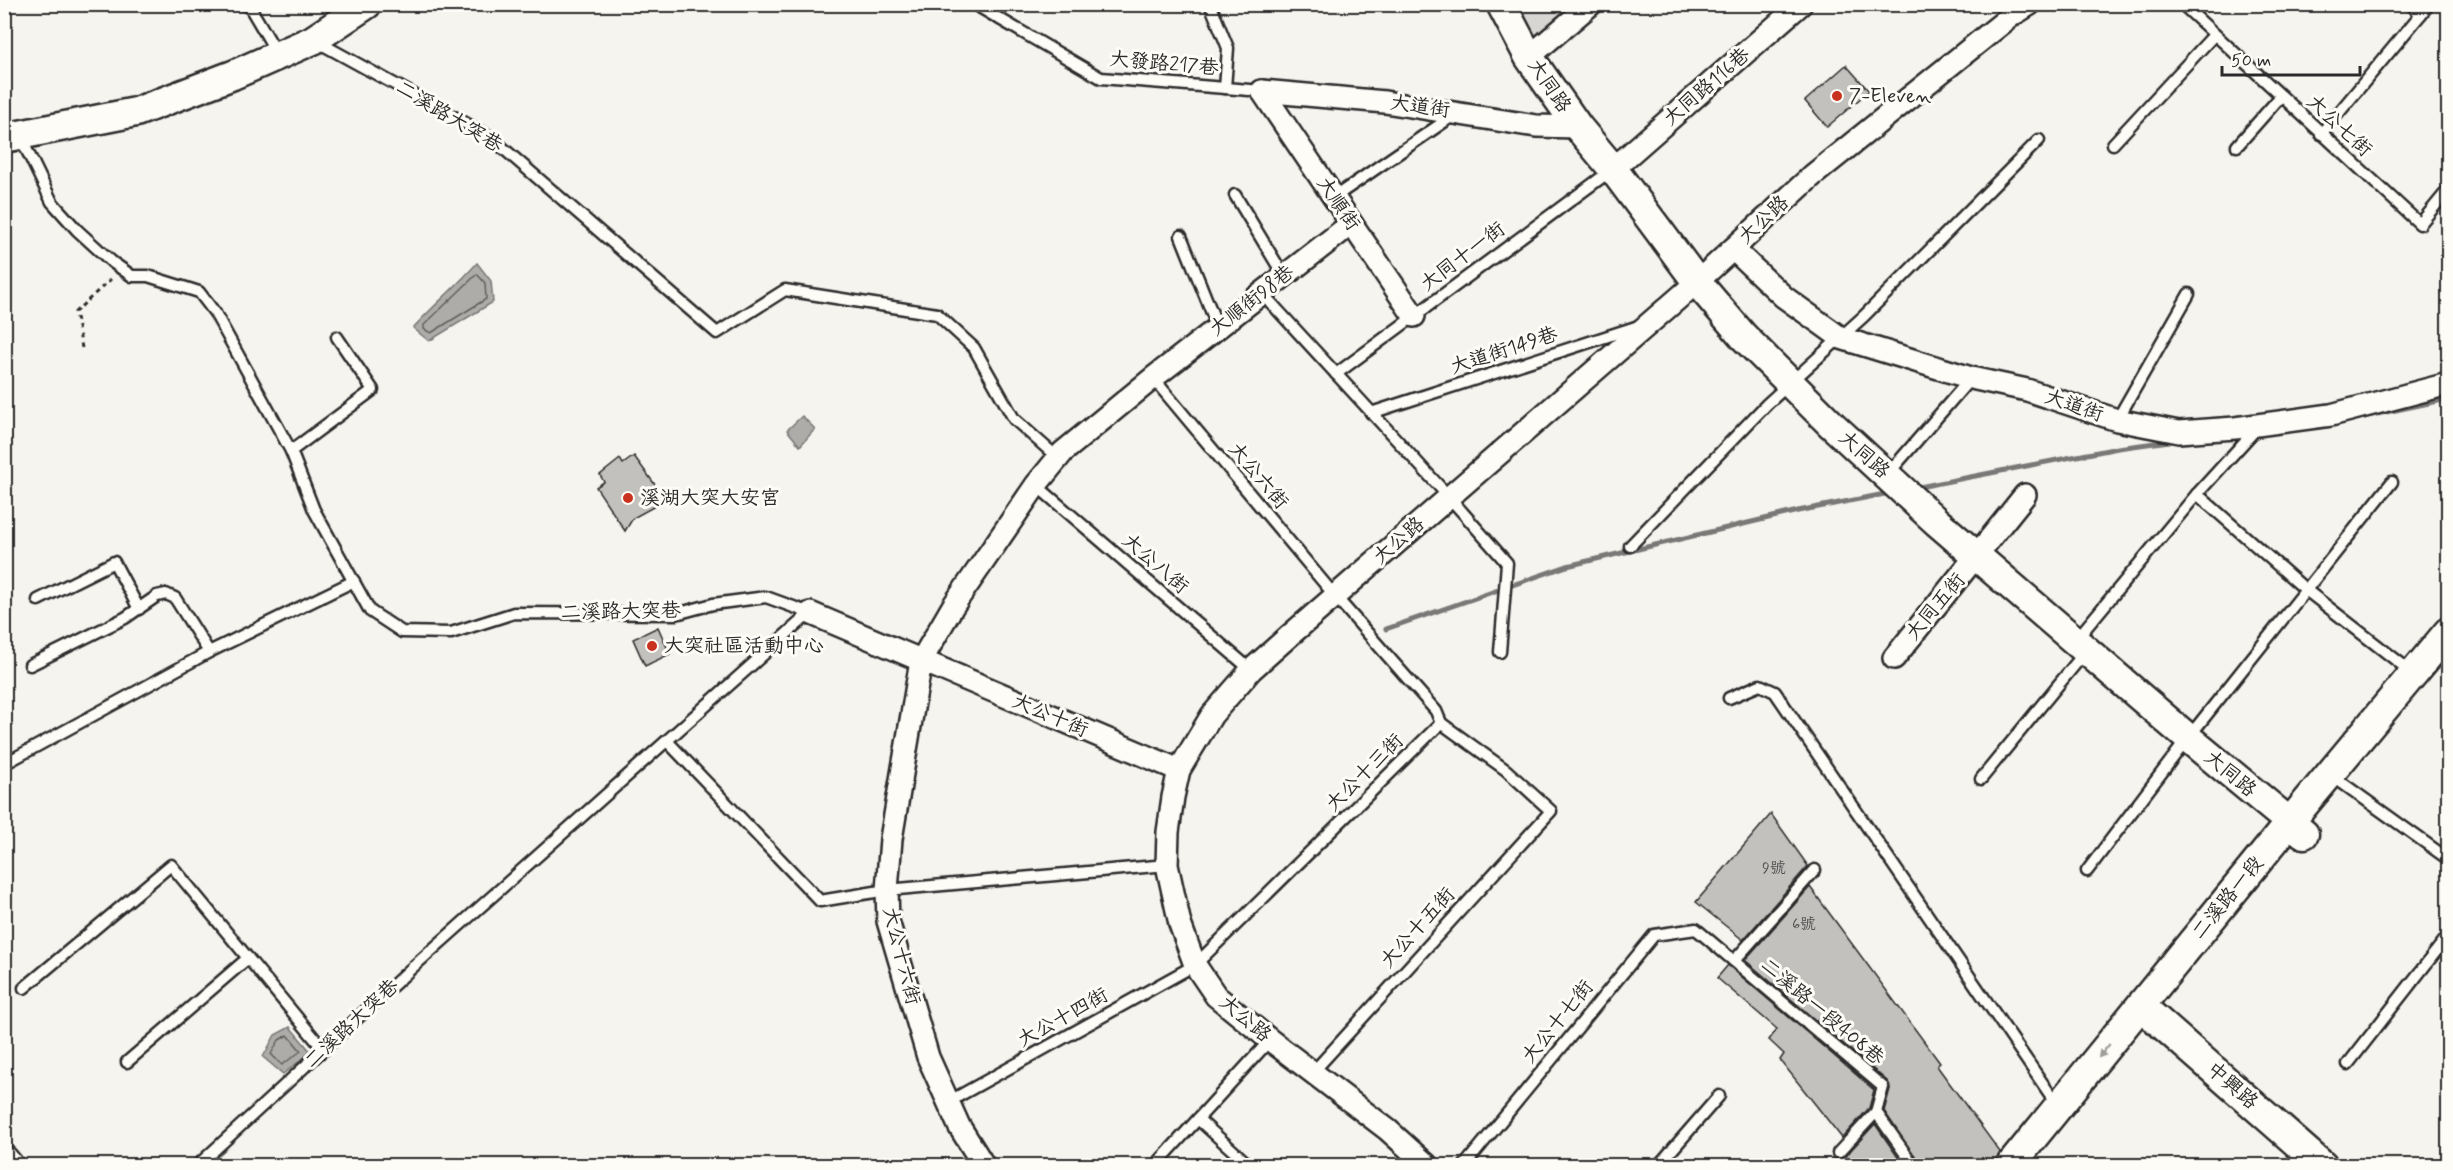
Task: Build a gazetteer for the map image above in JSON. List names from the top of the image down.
{
  "streets": {
    "street": [
      "大同路",
      "大同路116巷",
      "大道街",
      "二溪路大突巷",
      "大順街",
      "大公路",
      "大順街98巷",
      "大同五街",
      "大公十街",
      "二溪路一段",
      "大公十六街",
      "中興路"
    ],
    "lane": [
      "大發路217巷",
      "大公七街",
      "大同十一街",
      "大道街149巷",
      "大公六街",
      "大公八街",
      "大公十三街",
      "大公十五街",
      "二溪路一段408巷",
      "大公十四街",
      "大公十七街"
    ]
  },
  "crossings": [
    ["大發路217巷", "大道街"],
    ["大發路217巷", "大順街"],
    ["大同路", "大同路116巷"],
    ["大同路", "大道街"],
    ["大同路", "大公路"],
    ["大同路", "大同十一街"],
    ["大同路", "大同五街"],
    ["大同路", "二溪路一段"],
    ["大同路116巷", "大同十一街"],
    ["大道街", "大順街"],
    ["大道街", "大公路"],
    ["二溪路大突巷", "大公十街"],
    ["大順街", "大同十一街"],
    ["大順街", "大順街98巷"],
    ["大公路", "大道街149巷"],
    ["大公路", "大公六街"],
    ["大公路", "大公八街"],
    ["大公路", "大公十街"],
    ["大公路", "大公十三街"],
    ["大公路", "大公十五街"],
    ["大公路", "大公十四街"],
    ["大順街98巷", "大公六街"],
    ["大公十街", "大公十六街"],
    ["大公十三街", "大公十五街"],
    ["大公十三街", "大公十四街"],
    ["二溪路一段", "中興路"],
    ["大公十六街", "大公十四街"],
    ["二溪路一段408巷", "大公十七街"]
  ],
  "places": ["7-Eleven", "溪湖大突大安宮", "大突社區活動中心"],
  "house_numbers": ["9號", "6號"],
  "scale_bar": "50 m"
}
